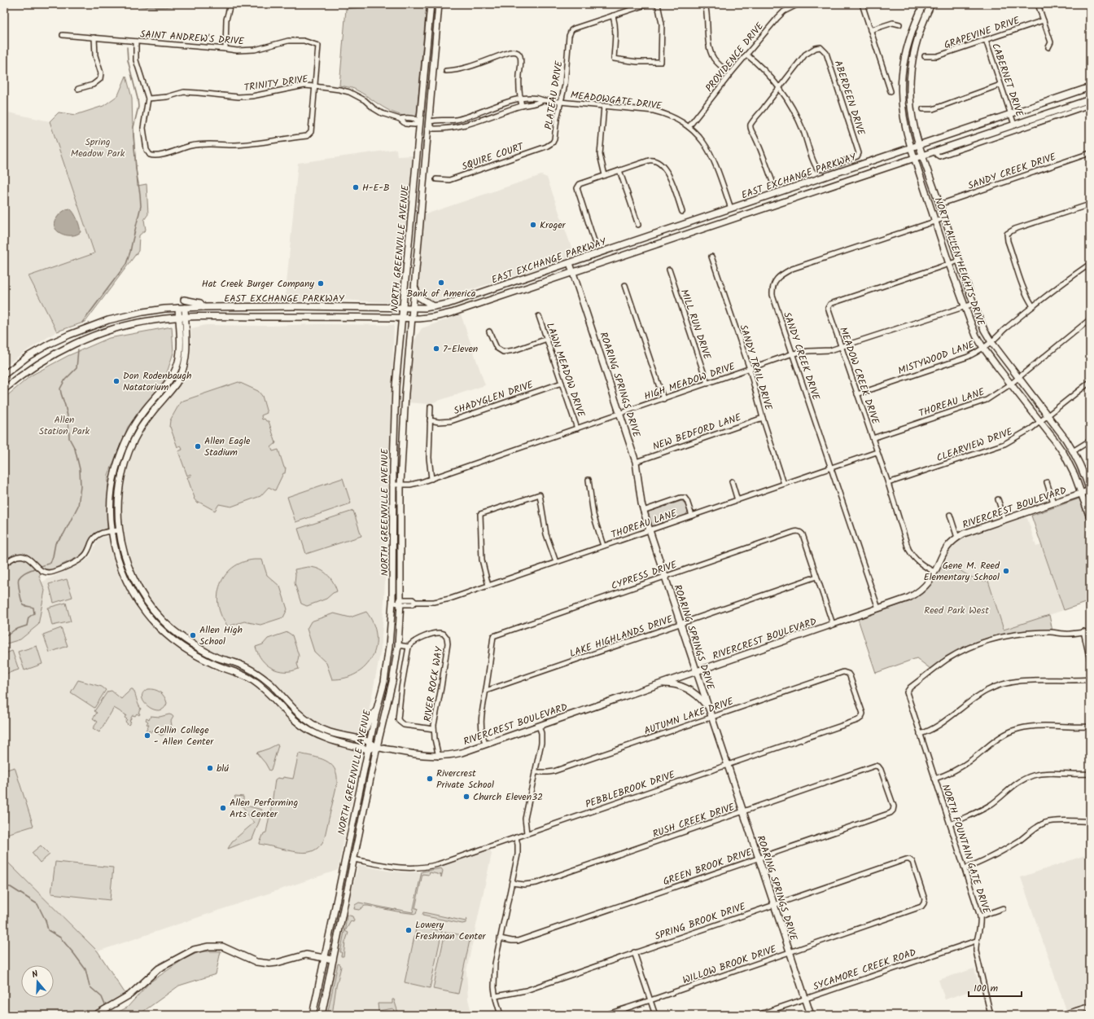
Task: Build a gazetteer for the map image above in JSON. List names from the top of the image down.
{
  "streets": {
    "main road": [
      "EAST EXCHANGE PARKWAY",
      "NORTH GREENVILLE AVENUE",
      "NORTH ALLEN HEIGHTS DRIVE",
      "ROARING SPRINGS DRIVE",
      "RIVERCREST BOULEVARD"
    ],
    "street": [
      "GRAPEVINE DRIVE",
      "SAINT ANDREW'S DRIVE",
      "PROVIDENCE DRIVE",
      "CABERNET DRIVE",
      "TRINITY DRIVE",
      "PLATEAU DRIVE",
      "ABERDEEN DRIVE",
      "MEADOWGATE DRIVE",
      "SQUIRE COURT",
      "SANDY CREEK DRIVE",
      "MILL RUN DRIVE",
      "MISTYWOOD LANE",
      "SANDY TRAIL DRIVE",
      "LAWN MEADOW DRIVE",
      "MEADOW CREEK DRIVE",
      "HIGH MEADOW DRIVE",
      "SHADYGLEN DRIVE",
      "THOREAU LANE",
      "NEW BEDFORD LANE",
      "CLEARVIEW DRIVE",
      "CYPRESS DRIVE",
      "LAKE HIGHLANDS DRIVE",
      "RIVER ROCK WAY",
      "AUTUMN LAKE DRIVE",
      "PEBBLEBROOK DRIVE",
      "RUSH CREEK DRIVE",
      "NORTH FOUNTAIN GATE DRIVE",
      "GREEN BROOK DRIVE",
      "SPRING BROOK DRIVE",
      "WILLOW BROOK DRIVE",
      "SYCAMORE CREEK ROAD"
    ]
  },
  "crossings": [
    ["GRAPEVINE DRIVE", "CABERNET DRIVE"],
    ["SAINT ANDREW'S DRIVE", "TRINITY DRIVE"],
    ["PROVIDENCE DRIVE", "MEADOWGATE DRIVE"],
    ["CABERNET DRIVE", "EAST EXCHANGE PARKWAY"],
    ["TRINITY DRIVE", "NORTH GREENVILLE AVENUE"],
    ["PLATEAU DRIVE", "MEADOWGATE DRIVE"],
    ["PLATEAU DRIVE", "SQUIRE COURT"],
    ["MEADOWGATE DRIVE", "EAST EXCHANGE PARKWAY"],
    ["MEADOWGATE DRIVE", "NORTH GREENVILLE AVENUE"],
    ["SANDY CREEK DRIVE", "NORTH ALLEN HEIGHTS DRIVE"],
    ["SANDY CREEK DRIVE", "HIGH MEADOW DRIVE"],
    ["SANDY CREEK DRIVE", "THOREAU LANE"],
    ["SANDY CREEK DRIVE", "RIVERCREST BOULEVARD"],
    ["EAST EXCHANGE PARKWAY", "NORTH GREENVILLE AVENUE"],
    ["EAST EXCHANGE PARKWAY", "NORTH ALLEN HEIGHTS DRIVE"],
    ["EAST EXCHANGE PARKWAY", "ROARING SPRINGS DRIVE"],
    ["EAST EXCHANGE PARKWAY", "RIVERCREST BOULEVARD"],
    ["NORTH GREENVILLE AVENUE", "HIGH MEADOW DRIVE"],
    ["NORTH GREENVILLE AVENUE", "THOREAU LANE"],
    ["NORTH GREENVILLE AVENUE", "RIVERCREST BOULEVARD"],
    ["NORTH GREENVILLE AVENUE", "PEBBLEBROOK DRIVE"],
    ["NORTH ALLEN HEIGHTS DRIVE", "MISTYWOOD LANE"],
    ["NORTH ALLEN HEIGHTS DRIVE", "MEADOW CREEK DRIVE"],
    ["NORTH ALLEN HEIGHTS DRIVE", "HIGH MEADOW DRIVE"],
    ["NORTH ALLEN HEIGHTS DRIVE", "THOREAU LANE"],
    ["NORTH ALLEN HEIGHTS DRIVE", "CLEARVIEW DRIVE"],
    ["NORTH ALLEN HEIGHTS DRIVE", "RIVERCREST BOULEVARD"],
    ["MILL RUN DRIVE", "HIGH MEADOW DRIVE"],
    ["MISTYWOOD LANE", "MEADOW CREEK DRIVE"],
    ["SANDY TRAIL DRIVE", "HIGH MEADOW DRIVE"],
    ["SANDY TRAIL DRIVE", "THOREAU LANE"],
    ["SANDY TRAIL DRIVE", "NEW BEDFORD LANE"],
    ["LAWN MEADOW DRIVE", "HIGH MEADOW DRIVE"],
    ["LAWN MEADOW DRIVE", "SHADYGLEN DRIVE"],
    ["MEADOW CREEK DRIVE", "HIGH MEADOW DRIVE"],
    ["MEADOW CREEK DRIVE", "THOREAU LANE"],
    ["MEADOW CREEK DRIVE", "CLEARVIEW DRIVE"],
    ["MEADOW CREEK DRIVE", "RIVERCREST BOULEVARD"],
    ["HIGH MEADOW DRIVE", "ROARING SPRINGS DRIVE"],
    ["ROARING SPRINGS DRIVE", "THOREAU LANE"],
    ["ROARING SPRINGS DRIVE", "NEW BEDFORD LANE"],
    ["ROARING SPRINGS DRIVE", "RIVERCREST BOULEVARD"],
    ["ROARING SPRINGS DRIVE", "CYPRESS DRIVE"],
    ["ROARING SPRINGS DRIVE", "LAKE HIGHLANDS DRIVE"],
    ["ROARING SPRINGS DRIVE", "AUTUMN LAKE DRIVE"],
    ["ROARING SPRINGS DRIVE", "PEBBLEBROOK DRIVE"],
    ["ROARING SPRINGS DRIVE", "RUSH CREEK DRIVE"],
    ["ROARING SPRINGS DRIVE", "GREEN BROOK DRIVE"],
    ["ROARING SPRINGS DRIVE", "SPRING BROOK DRIVE"],
    ["ROARING SPRINGS DRIVE", "WILLOW BROOK DRIVE"],
    ["ROARING SPRINGS DRIVE", "SYCAMORE CREEK ROAD"],
    ["RIVERCREST BOULEVARD", "RIVER ROCK WAY"],
    ["CYPRESS DRIVE", "LAKE HIGHLANDS DRIVE"],
    ["AUTUMN LAKE DRIVE", "PEBBLEBROOK DRIVE"],
    ["RUSH CREEK DRIVE", "GREEN BROOK DRIVE"],
    ["NORTH FOUNTAIN GATE DRIVE", "SYCAMORE CREEK ROAD"],
    ["SPRING BROOK DRIVE", "WILLOW BROOK DRIVE"]
  ],
  "parks": ["Spring Meadow Park", "Allen Station Park", "Reed Park West"],
  "places": [
    "H-E-B",
    "Kroger",
    "Bank of America",
    "Hat Creek Burger Company",
    "7-Eleven",
    "Don Rodenbaugh Natatorium",
    "Allen Eagle Stadium",
    "Gene M. Reed Elementary School",
    "Allen High School",
    "Collin College - Allen Center",
    "blú",
    "Rivercrest Private School",
    "Church Eleven32",
    "Allen Performing Arts Center",
    "Lowery Freshman Center"
  ],
  "scale_bar": "100 m",
  "north": "top"
}
